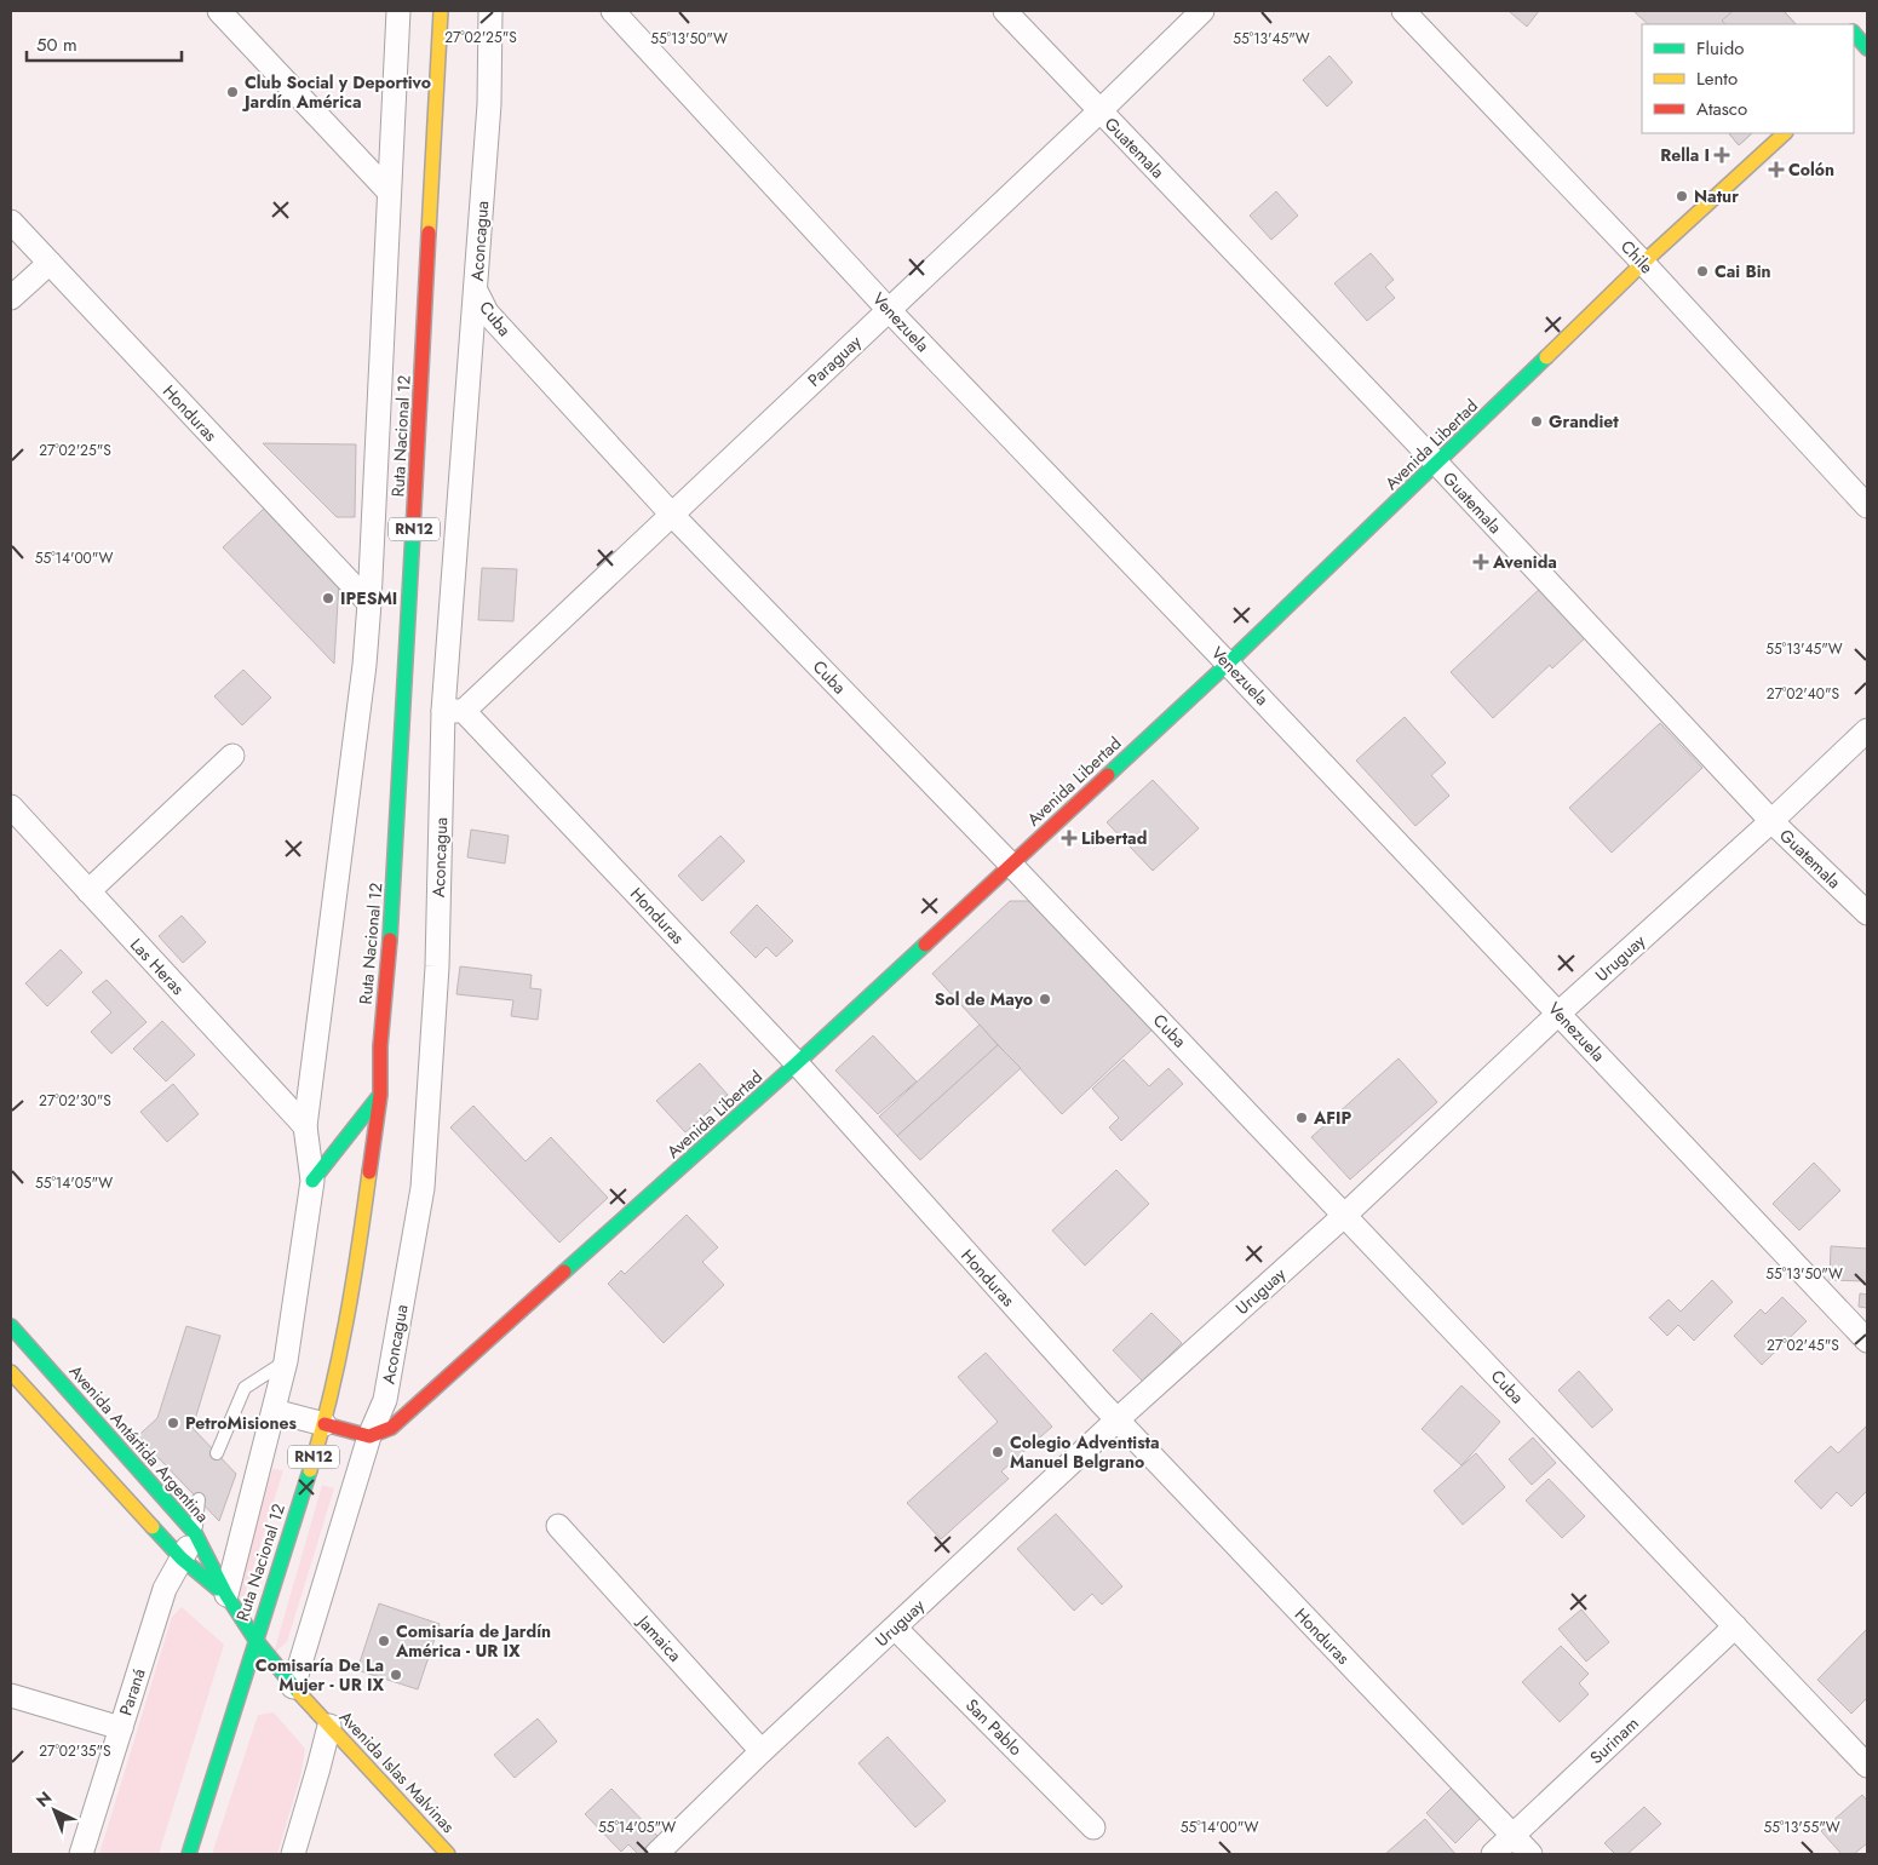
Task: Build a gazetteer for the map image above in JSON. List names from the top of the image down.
{
  "streets": {
    "main road": [
      "Ruta Nacional 12",
      "Avenida Libertad",
      "RN12",
      "Avenida Antártida Argentina",
      "Avenida Islas Malvinas"
    ],
    "street": [
      "Guatemala",
      "Aconcagua",
      "Chile",
      "Cuba",
      "Venezuela",
      "Paraguay",
      "Honduras",
      "Uruguay",
      "Las Heras",
      "Jamaica",
      "Paraná",
      "San Pablo",
      "Surinam"
    ]
  },
  "crossings": [
    ["Guatemala", "Paraguay"],
    ["Guatemala", "Avenida Libertad"],
    ["Guatemala", "Uruguay"],
    ["Aconcagua", "Cuba"],
    ["Aconcagua", "Paraguay"],
    ["Aconcagua", "Honduras"],
    ["Aconcagua", "Avenida Libertad"],
    ["Aconcagua", "Avenida Islas Malvinas"],
    ["Chile", "Avenida Libertad"],
    ["Cuba", "Paraguay"],
    ["Cuba", "Avenida Libertad"],
    ["Cuba", "Uruguay"],
    ["Cuba", "Surinam"],
    ["Venezuela", "Paraguay"],
    ["Venezuela", "Avenida Libertad"],
    ["Venezuela", "Uruguay"],
    ["Paraguay", "Honduras"],
    ["Honduras", "Avenida Libertad"],
    ["Honduras", "Uruguay"],
    ["Honduras", "Surinam"],
    ["Ruta Nacional 12", "Avenida Antártida Argentina"],
    ["Ruta Nacional 12", "Avenida Islas Malvinas"],
    ["Uruguay", "Jamaica"],
    ["Uruguay", "San Pablo"],
    ["Avenida Antártida Argentina", "Paraná"],
    ["Avenida Antártida Argentina", "Avenida Islas Malvinas"]
  ],
  "places": {
    "other": [
      "Club Social y Deportivo Jardín América",
      "Natur",
      "Cai Bin",
      "Grandiet",
      "IPESMI",
      "Sol de Mayo",
      "AFIP",
      "PetroMisiones",
      "Colegio Adventista Manuel Belgrano",
      "Comisaría de Jardín América - UR IX",
      "Comisaría De La Mujer - UR IX"
    ],
    "health": [
      "Rella I",
      "Colón",
      "Avenida",
      "Libertad"
    ]
  },
  "legend": ["Fluido", "Lento", "Atasco"],
  "scale_bar": "50 m",
  "north": "top left",
  "coordinates": [
    "27°02'25\"S",
    "55°13'45\"W",
    "55°13'50\"W",
    "55°14'00\"W",
    "27°02'40\"S",
    "27°02'30\"S",
    "55°14'05\"W",
    "27°02'45\"S",
    "27°02'35\"S",
    "55°13'55\"W"
  ]
}
